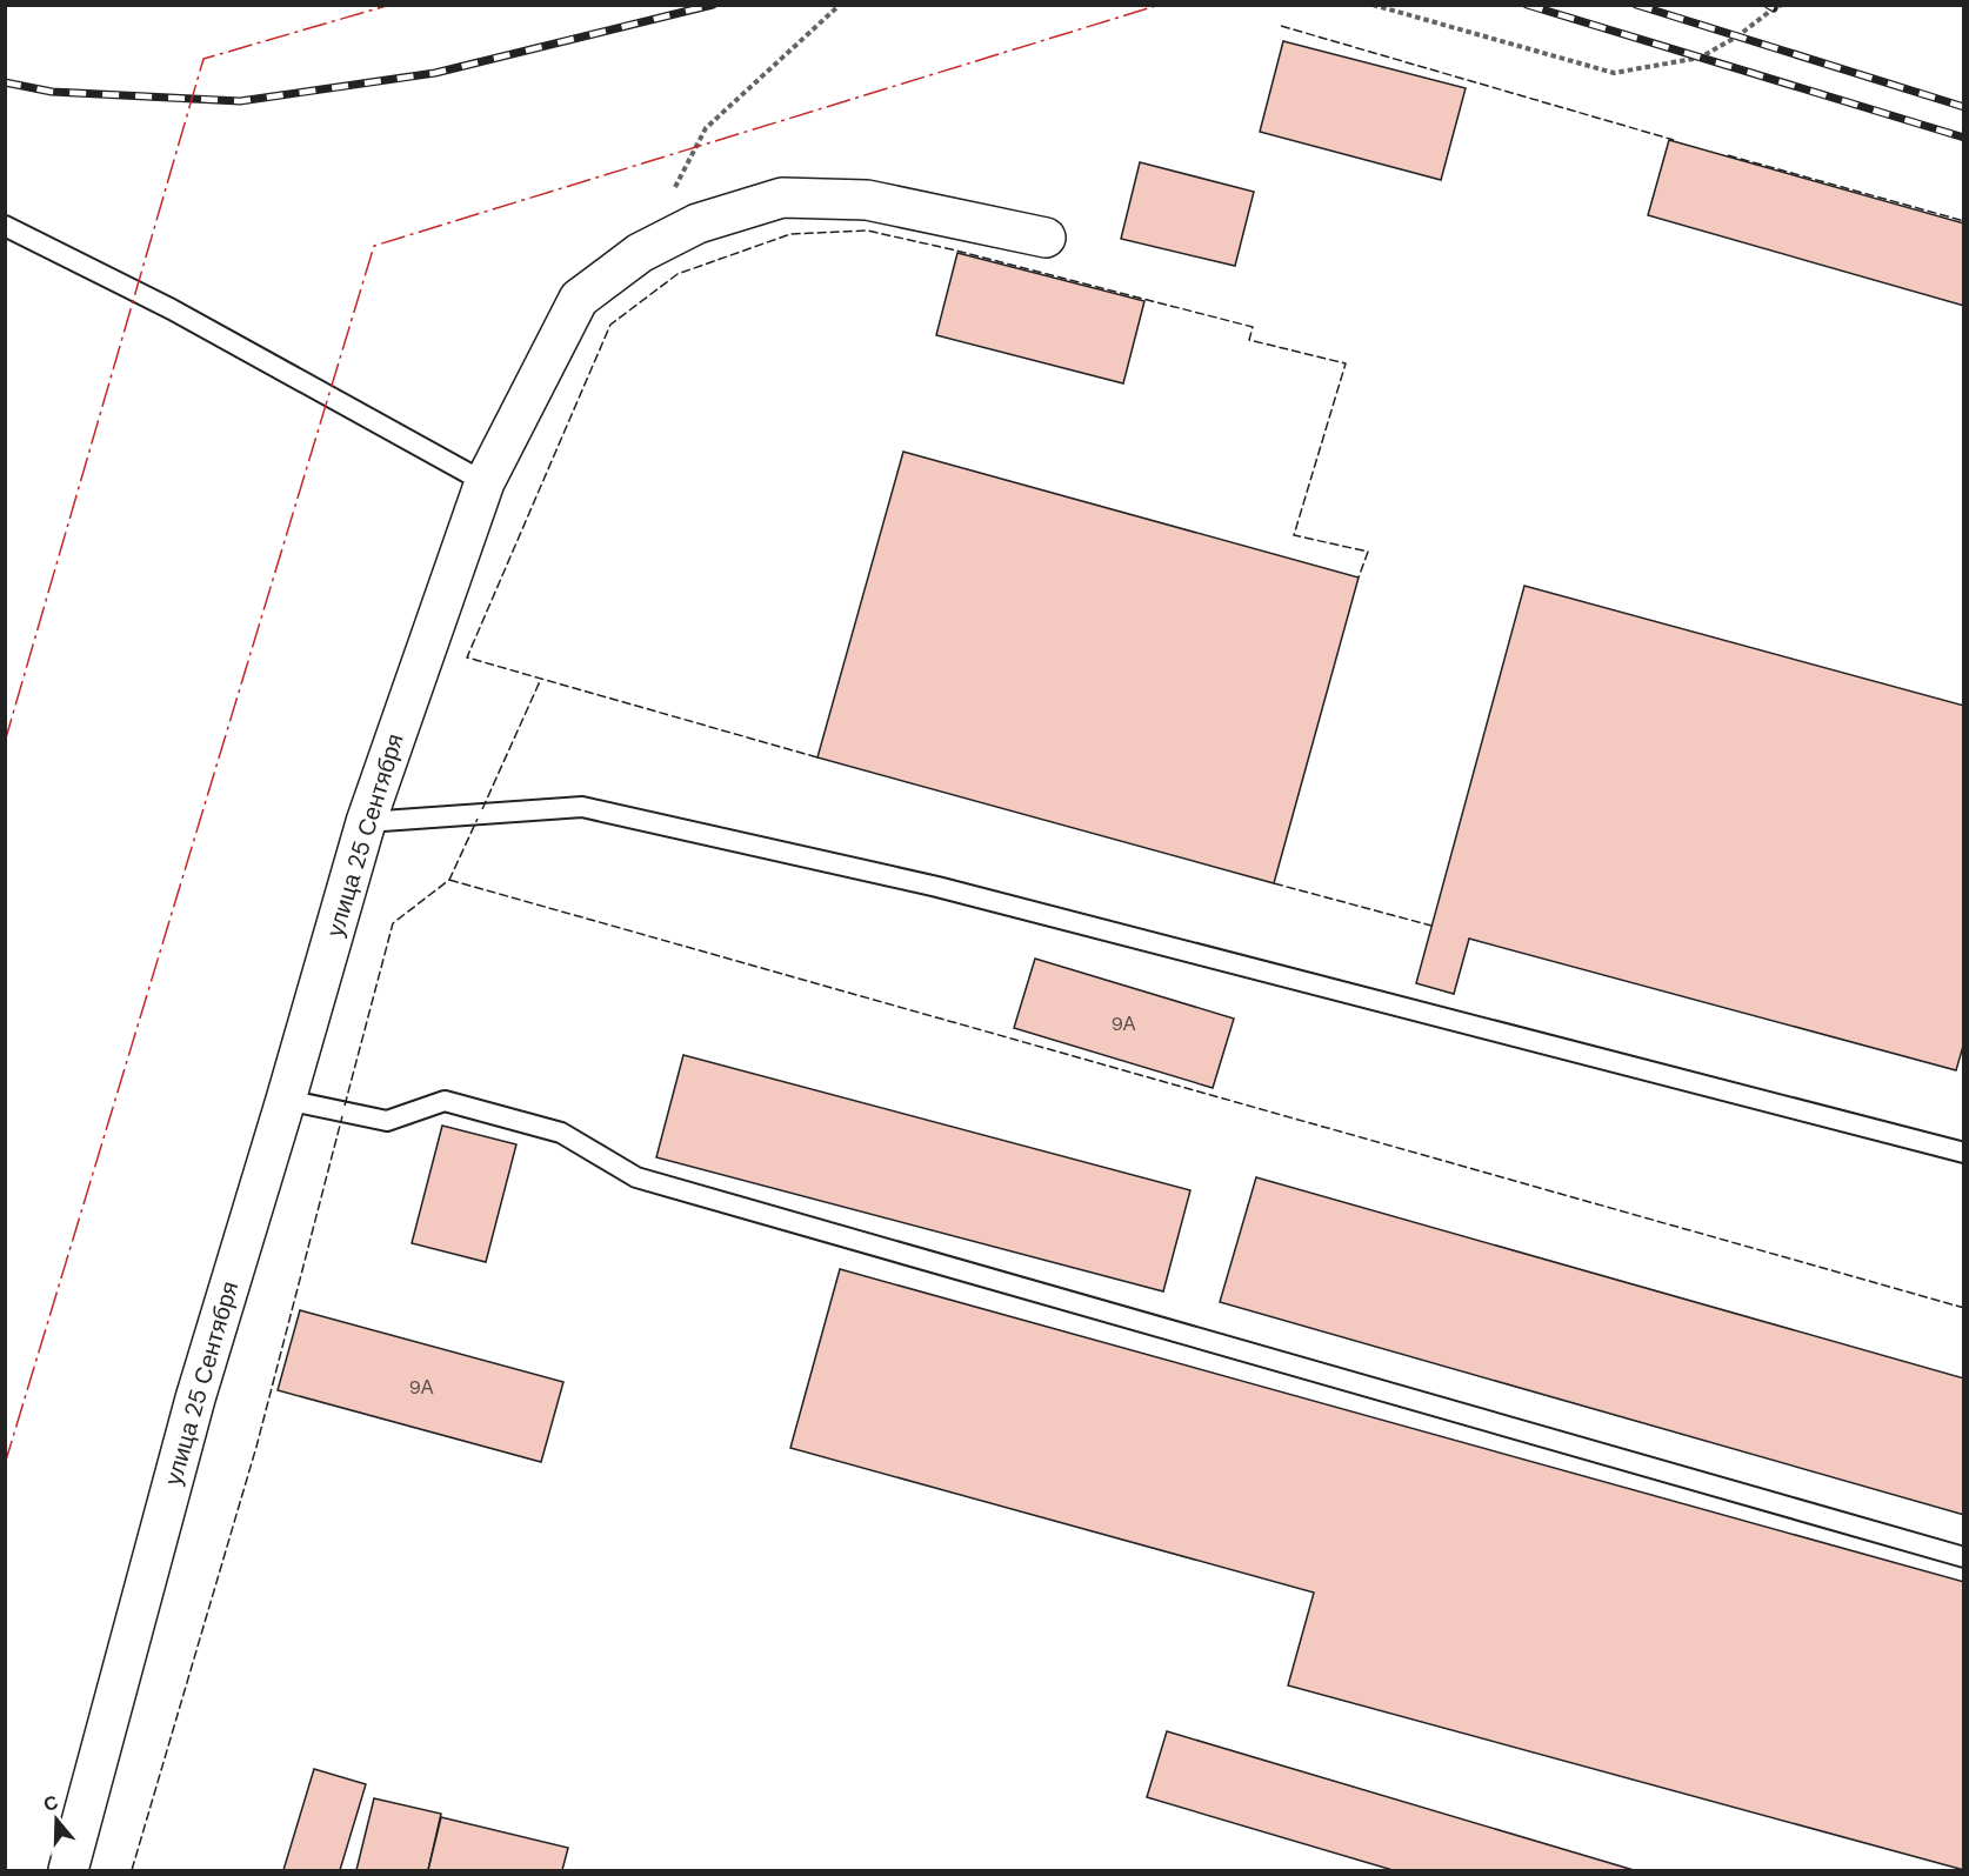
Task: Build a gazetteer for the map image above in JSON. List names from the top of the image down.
{
  "streets": {
    "street": ["улица 25 Сентября"]
  },
  "house_numbers": ["9А", "9А"],
  "north": "top"
}
